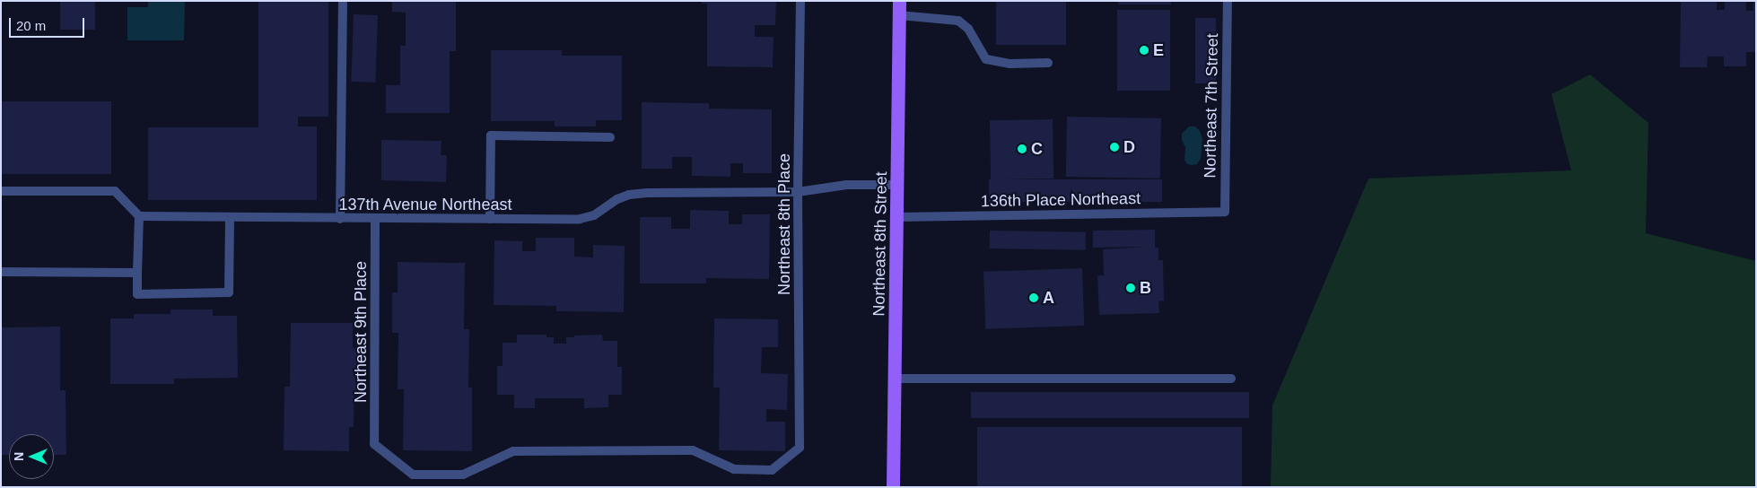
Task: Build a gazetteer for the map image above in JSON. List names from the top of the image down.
{
  "streets": {
    "main road": ["Northeast 8th Street"],
    "lane": [
      "Northeast 7th Street",
      "136th Place Northeast",
      "137th Avenue Northeast",
      "Northeast 8th Place",
      "Northeast 9th Place"
    ]
  },
  "crossings": [
    ["Northeast 7th Street", "136th Place Northeast"],
    ["136th Place Northeast", "Northeast 8th Street"],
    ["137th Avenue Northeast", "Northeast 8th Place"],
    ["137th Avenue Northeast", "Northeast 8th Street"],
    ["137th Avenue Northeast", "Northeast 9th Place"],
    ["Northeast 8th Place", "Northeast 9th Place"]
  ],
  "places": [
    "E",
    "D",
    "C",
    "B",
    "A"
  ],
  "scale_bar": "20 m",
  "north": "left"
}
